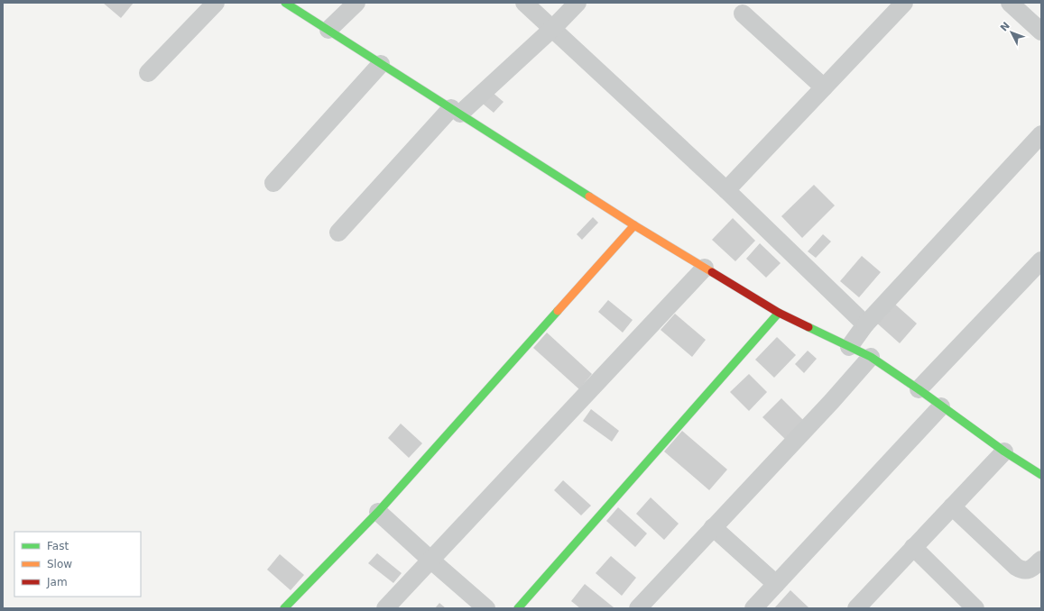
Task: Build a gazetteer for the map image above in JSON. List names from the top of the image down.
{
  "legend": ["Fast", "Slow", "Jam"],
  "north": "top left"
}
